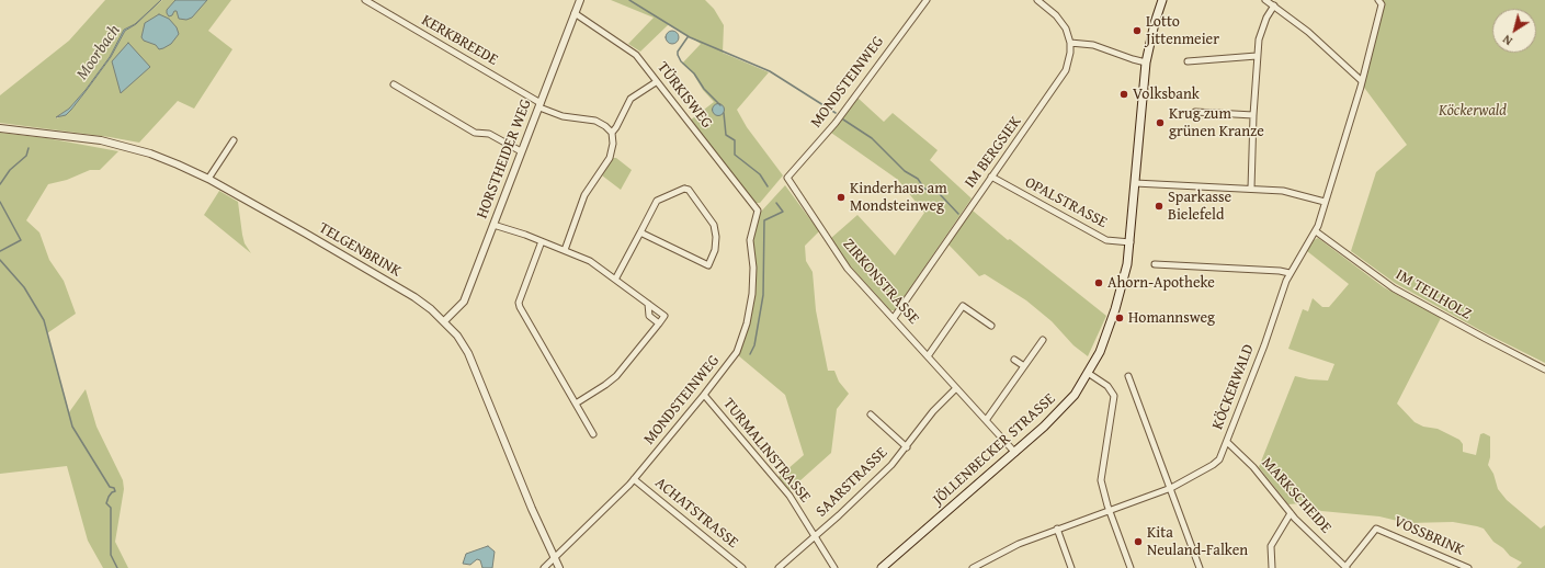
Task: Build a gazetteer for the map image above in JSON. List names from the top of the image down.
{
  "streets": {
    "main road": ["JÖLLENBECKER STRASSE"],
    "street": [
      "KERKBREEDE",
      "MONDSTEINWEG",
      "TÜRKISWEG",
      "IM BERGSIEK",
      "HORSTHEIDER WEG",
      "OPALSTRASSE",
      "TELGENBRINK",
      "ZIRKONSTRASSE",
      "IM TEILHOLZ",
      "KÖCKERWALD",
      "TURMALINSTRASSE",
      "SAARSTRASSE",
      "MARKSCHEIDE",
      "ACHATSTRASSE",
      "VOSSBRINK"
    ]
  },
  "crossings": [
    ["KERKBREEDE", "HORSTHEIDER WEG"],
    ["MONDSTEINWEG", "TÜRKISWEG"],
    ["MONDSTEINWEG", "TELGENBRINK"],
    ["MONDSTEINWEG", "ZIRKONSTRASSE"],
    ["MONDSTEINWEG", "TURMALINSTRASSE"],
    ["MONDSTEINWEG", "ACHATSTRASSE"],
    ["TÜRKISWEG", "HORSTHEIDER WEG"],
    ["IM BERGSIEK", "OPALSTRASSE"],
    ["IM BERGSIEK", "ZIRKONSTRASSE"],
    ["HORSTHEIDER WEG", "TELGENBRINK"],
    ["OPALSTRASSE", "JÖLLENBECKER STRASSE"],
    ["ZIRKONSTRASSE", "JÖLLENBECKER STRASSE"],
    ["ZIRKONSTRASSE", "SAARSTRASSE"],
    ["IM TEILHOLZ", "KÖCKERWALD"],
    ["KÖCKERWALD", "MARKSCHEIDE"],
    ["TURMALINSTRASSE", "SAARSTRASSE"],
    ["MARKSCHEIDE", "VOSSBRINK"]
  ],
  "water": ["Moorbach"],
  "parks": ["Köckerwald"],
  "places": [
    "Lotto Jittenmeier",
    "Volksbank",
    "Krug zum grünen Kranze",
    "Kinderhaus am Mondsteinweg",
    "Sparkasse Bielefeld",
    "Ahorn-Apotheke",
    "Homannsweg",
    "Kita Neuland-Falken"
  ],
  "north": "bottom left"
}
